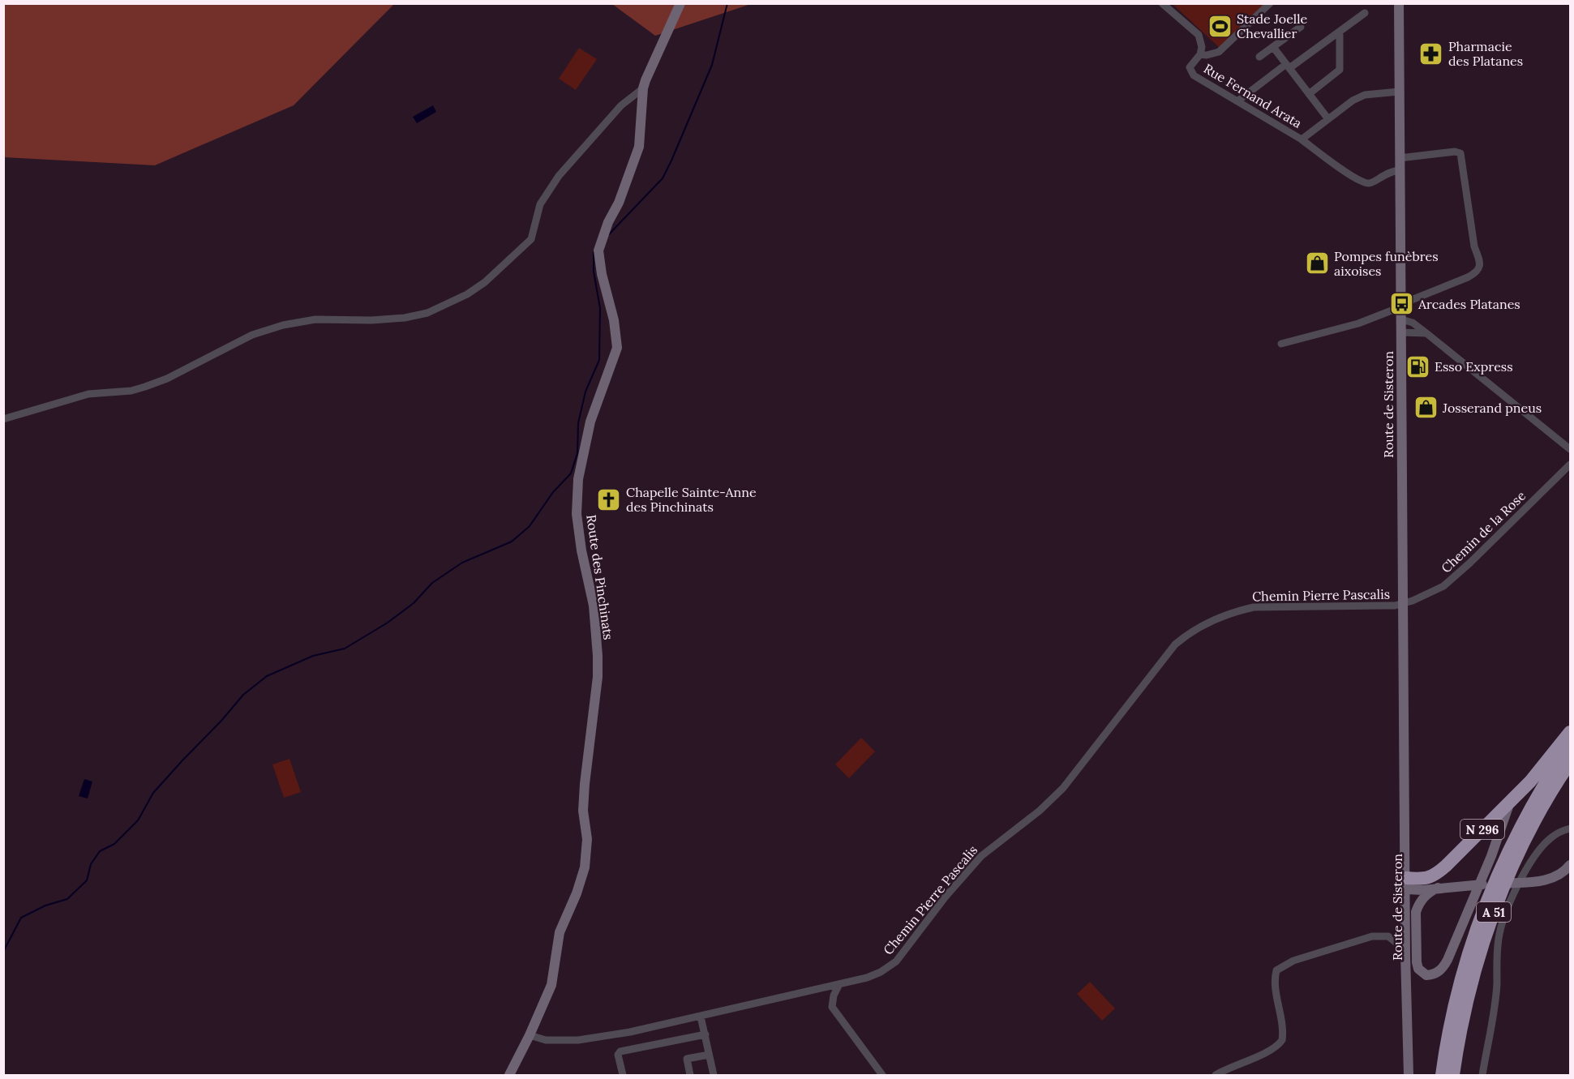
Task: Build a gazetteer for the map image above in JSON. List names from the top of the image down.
{
  "streets": {
    "highway": ["N 296", "A 51"],
    "street": [
      "Rue Fernand Arata",
      "Route de Sisteron",
      "Chemin de la Rose",
      "Route des Pinchinats",
      "Chemin Pierre Pascalis"
    ]
  },
  "crossings": [
    ["Rue Fernand Arata", "Route de Sisteron"],
    ["Route de Sisteron", "Chemin de la Rose"],
    ["Route de Sisteron", "Chemin Pierre Pascalis"],
    ["Route de Sisteron", "N 296"],
    ["Chemin de la Rose", "Chemin Pierre Pascalis"],
    ["Route des Pinchinats", "Chemin Pierre Pascalis"]
  ],
  "places": {
    "sports": ["Stade Joelle Chevallier"],
    "pharmacy": ["Pharmacie des Platanes"],
    "shop": ["Pompes funèbres aixoises", "Josserand pneus"],
    "bus stop": ["Arcades Platanes"],
    "fuel station": ["Esso Express"],
    "church": ["Chapelle Sainte-Anne des Pinchinats"]
  }
}
